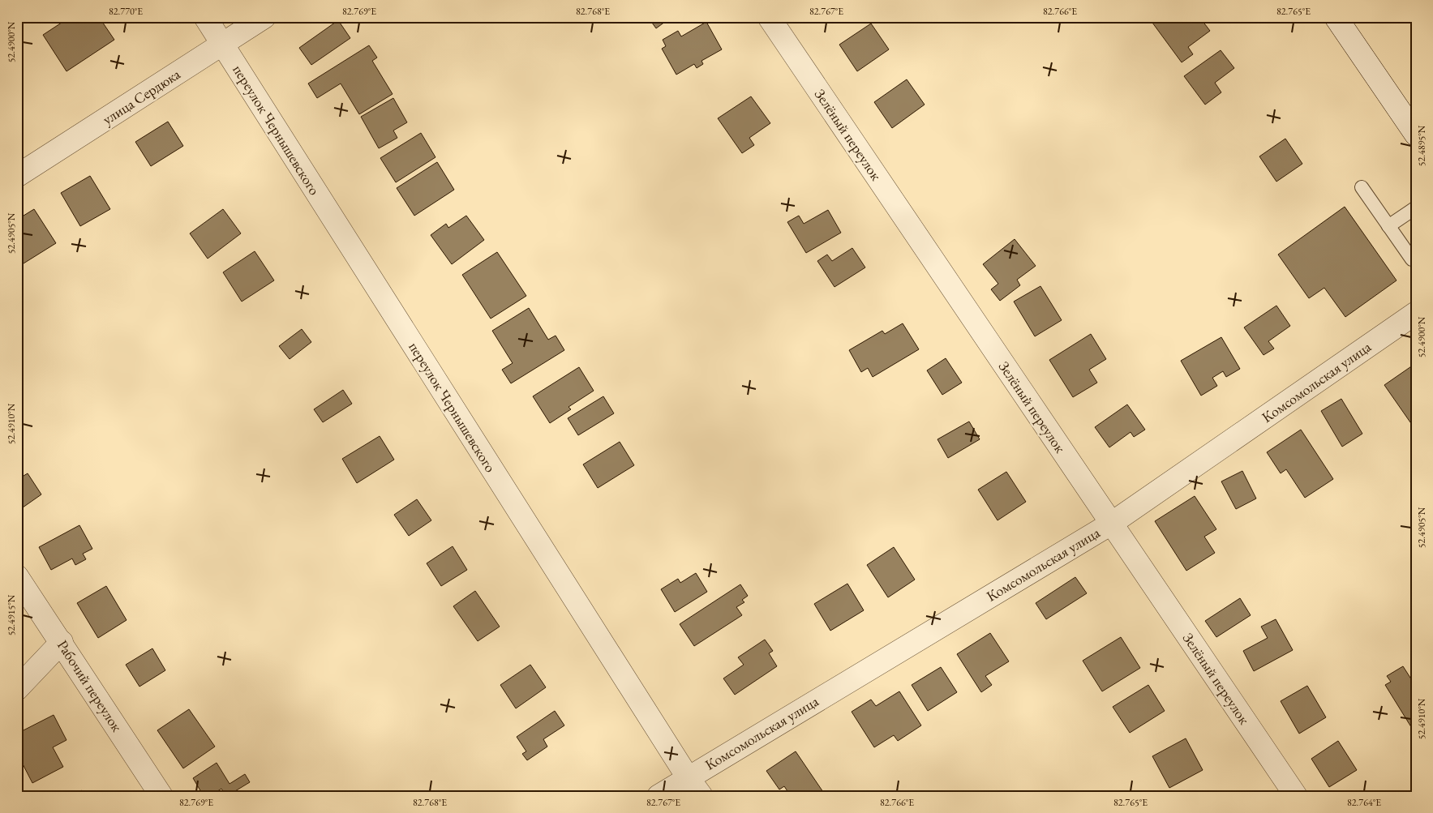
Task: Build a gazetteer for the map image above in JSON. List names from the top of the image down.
{
  "streets": {
    "street": [
      "улица Сердюка",
      "переулок Чернышевского",
      "Зелёный переулок",
      "Комсомольская улица",
      "Рабочий переулок"
    ]
  },
  "crossings": [
    ["улица Сердюка", "переулок Чернышевского"],
    ["переулок Чернышевского", "Комсомольская улица"],
    ["Зелёный переулок", "Комсомольская улица"]
  ],
  "coordinates": [
    "82.770°E",
    "82.769°E",
    "82.768°E",
    "82.767°E",
    "82.766°E",
    "82.765°E",
    "52.4900°N",
    "52.4895°N",
    "52.4905°N",
    "52.4910°N",
    "52.4915°N",
    "82.764°E"
  ]
}
